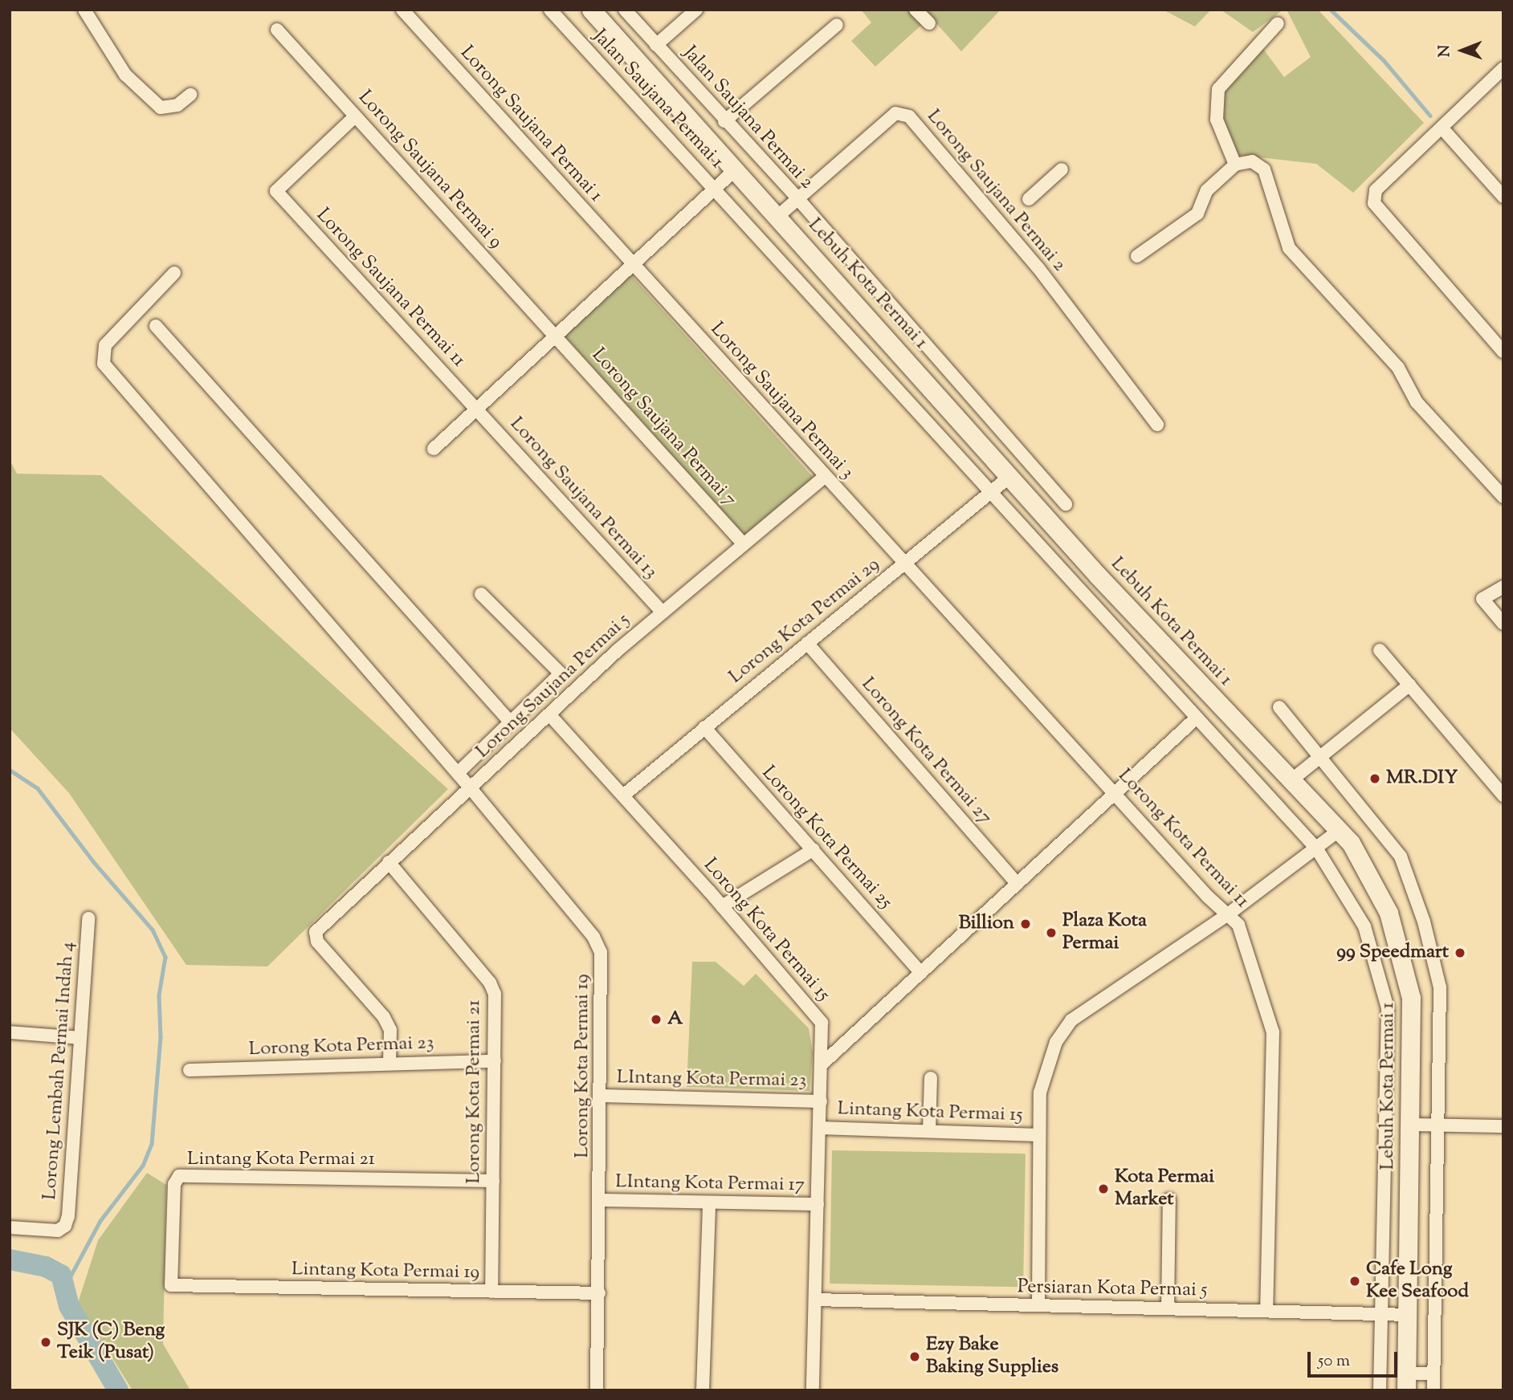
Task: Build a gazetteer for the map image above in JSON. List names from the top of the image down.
{
  "streets": {
    "street": [
      "Jalan Saujana Permai 1",
      "Jalan Saujana Permai 2",
      "Lorong Saujana Permai 1",
      "Lorong Saujana Permai 9",
      "Lorong Saujana Permai 2",
      "Lebuh Kota Permai 1",
      "Lorong Saujana Permai 11",
      "Lorong Saujana Permai 3",
      "Lorong Saujana Permai 7",
      "Lorong Saujana Permai 13",
      "Lorong Kota Permai 29",
      "Lorong Saujana Permai 5",
      "Lorong Kota Permai 27",
      "Lorong Kota Permai 25",
      "Lorong Kota Permai 11",
      "Lorong Kota Permai 15",
      "Lorong Kota Permai 23",
      "Lorong Kota Permai 19",
      "Lorong Lembah Permai Indah 4",
      "LIntang Kota Permai 23",
      "Lorong Kota Permai 21",
      "Lintang Kota Permai 15",
      "Lintang Kota Permai 21",
      "LIntang Kota Permai 17",
      "Lintang Kota Permai 19",
      "Persiaran Kota Permai 5"
    ]
  },
  "crossings": [
    ["Jalan Saujana Permai 1", "Lebuh Kota Permai 1"],
    ["Jalan Saujana Permai 2", "Lorong Saujana Permai 2"],
    ["Lorong Saujana Permai 1", "Lorong Saujana Permai 3"],
    ["Lorong Saujana Permai 9", "Lorong Saujana Permai 11"],
    ["Lorong Saujana Permai 9", "Lorong Saujana Permai 7"],
    ["Lorong Saujana Permai 2", "Lebuh Kota Permai 1"],
    ["Lebuh Kota Permai 1", "Lorong Kota Permai 29"],
    ["Lebuh Kota Permai 1", "Persiaran Kota Permai 5"],
    ["Lorong Saujana Permai 11", "Lorong Saujana Permai 13"],
    ["Lorong Saujana Permai 3", "Lorong Kota Permai 29"],
    ["Lorong Saujana Permai 3", "Lorong Saujana Permai 5"],
    ["Lorong Saujana Permai 3", "Lorong Kota Permai 11"],
    ["Lorong Saujana Permai 7", "Lorong Saujana Permai 5"],
    ["Lorong Saujana Permai 13", "Lorong Saujana Permai 5"],
    ["Lorong Kota Permai 29", "Lorong Kota Permai 27"],
    ["Lorong Kota Permai 29", "Lorong Kota Permai 25"],
    ["Lorong Kota Permai 29", "Lorong Kota Permai 11"],
    ["Lorong Kota Permai 29", "Lorong Kota Permai 15"],
    ["Lorong Saujana Permai 5", "Lorong Kota Permai 15"],
    ["Lorong Saujana Permai 5", "Lorong Kota Permai 23"],
    ["Lorong Saujana Permai 5", "Lorong Kota Permai 19"],
    ["Lorong Saujana Permai 5", "Lorong Kota Permai 21"],
    ["Lorong Kota Permai 11", "Persiaran Kota Permai 5"],
    ["Lorong Kota Permai 15", "LIntang Kota Permai 23"],
    ["Lorong Kota Permai 15", "Lintang Kota Permai 15"],
    ["Lorong Kota Permai 15", "LIntang Kota Permai 17"],
    ["Lorong Kota Permai 15", "Persiaran Kota Permai 5"],
    ["Lorong Kota Permai 23", "Lorong Kota Permai 21"],
    ["Lorong Kota Permai 19", "LIntang Kota Permai 23"],
    ["Lorong Kota Permai 19", "LIntang Kota Permai 17"],
    ["Lorong Kota Permai 19", "Lintang Kota Permai 19"],
    ["Lorong Kota Permai 21", "Lintang Kota Permai 21"],
    ["Lorong Kota Permai 21", "Lintang Kota Permai 19"],
    ["Lintang Kota Permai 21", "Lintang Kota Permai 19"]
  ],
  "places": [
    "MR.DIY",
    "Billion",
    "Plaza Kota Permai",
    "99 Speedmart",
    "A",
    "Kota Permai Market",
    "Cafe Long Kee Seafood",
    "SJK (C) Beng Teik (Pusat)",
    "Ezy Bake Baking Supplies"
  ],
  "scale_bar": "50 m",
  "north": "left"
}
